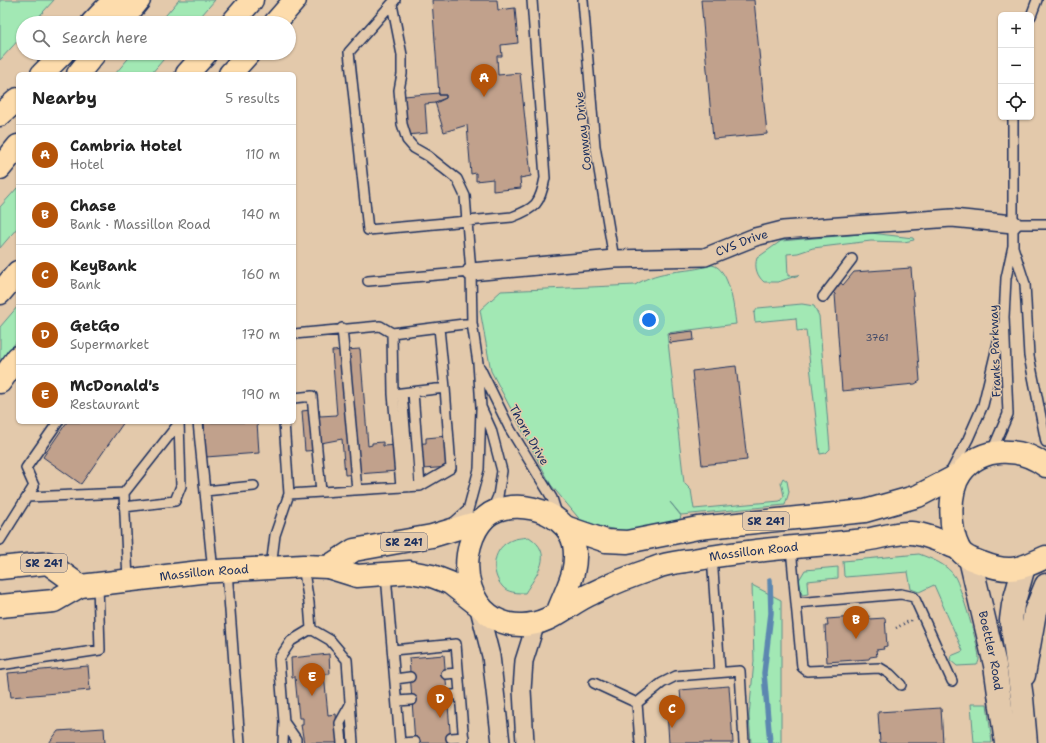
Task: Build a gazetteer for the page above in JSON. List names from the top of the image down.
{
  "streets": {
    "main road": ["SR 241", "Massillon Road"],
    "street": ["CVS Drive", "Boettler Road"],
    "lane": ["Conway Drive", "Franks Parkway", "Thorn Drive"]
  },
  "crossings": [
    ["Conway Drive", "CVS Drive"],
    ["CVS Drive", "Franks Parkway"],
    ["CVS Drive", "Thorn Drive"],
    ["Thorn Drive", "SR 241"],
    ["Thorn Drive", "Massillon Road"],
    ["SR 241", "Massillon Road"],
    ["Massillon Road", "Boettler Road"]
  ],
  "house_numbers": ["3761"],
  "page": {
    "map_buttons": ["+", "−"],
    "search": "Search here",
    "pins": [
      "A",
      "B",
      "E",
      "D",
      "C"
    ],
    "heading": ["Nearby", "5 results"],
    "list": [
      {
        "mark": "A",
        "name": "Cambria Hotel",
        "note": "Hotel",
        "value": "110 m"
      },
      {
        "mark": "B",
        "name": "Chase",
        "note": "Bank · Massillon Road",
        "value": "140 m"
      },
      {
        "mark": "C",
        "name": "KeyBank",
        "note": "Bank",
        "value": "160 m"
      },
      {
        "mark": "D",
        "name": "GetGo",
        "note": "Supermarket",
        "value": "170 m"
      },
      {
        "mark": "E",
        "name": "McDonald's",
        "note": "Restaurant",
        "value": "190 m"
      }
    ]
  }
}
